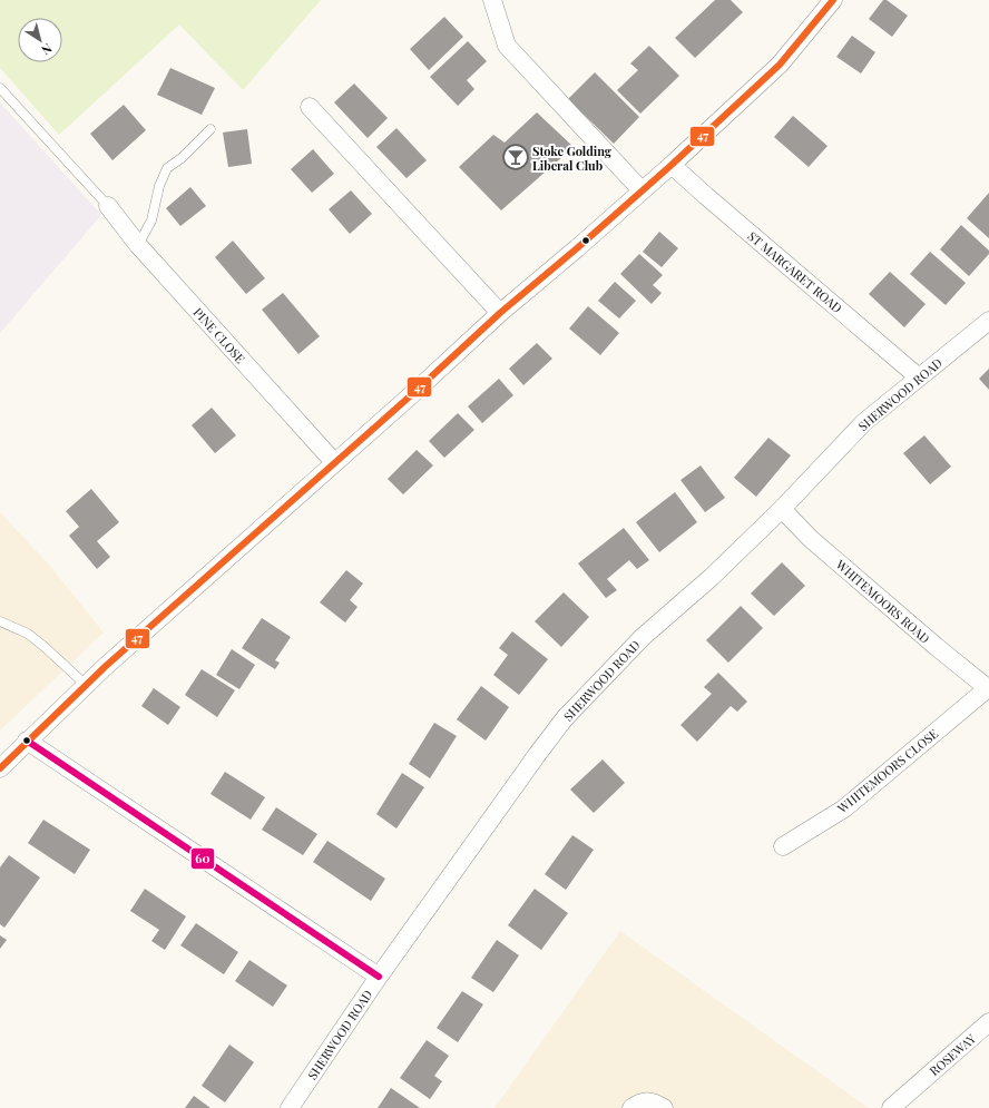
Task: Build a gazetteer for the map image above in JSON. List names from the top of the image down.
{
  "streets": {
    "street": [
      "ST MARGARET ROAD",
      "PINE CLOSE",
      "SHERWOOD ROAD",
      "WHITEMOORS ROAD",
      "WHITEMOORS CLOSE",
      "ROSEWAY"
    ]
  },
  "crossings": [
    ["ST MARGARET ROAD", "SHERWOOD ROAD"],
    ["SHERWOOD ROAD", "WHITEMOORS ROAD"],
    ["WHITEMOORS ROAD", "WHITEMOORS CLOSE"]
  ],
  "places": {
    "bar": ["Stoke Golding Liberal Club"]
  },
  "lines": ["transit line 47", "transit line 60"],
  "north": "bottom right"
}
